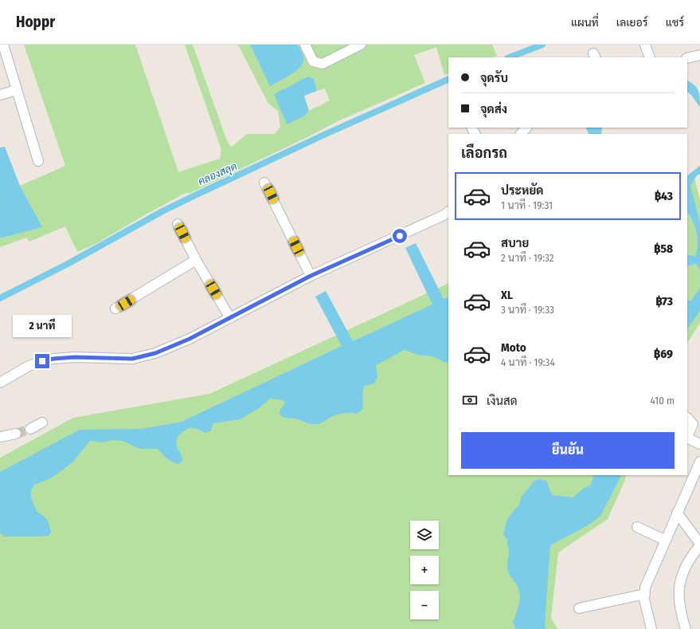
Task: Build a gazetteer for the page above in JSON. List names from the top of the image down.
{
  "water": ["คลองสลุด"],
  "page": {
    "header": "Hoppr",
    "nav": ["แผนที่", "เลเยอร์", "แชร์"],
    "banner": ["จุดรับ", "จุดส่ง"],
    "heading": "เลือกรถ",
    "list": [
      {
        "name": "ประหยัด",
        "note": "1 นาที · 19:31",
        "value": "฿43"
      },
      {
        "name": "สบาย",
        "note": "2 นาที · 19:32",
        "value": "฿58"
      },
      {
        "name": "XL",
        "note": "3 นาที · 19:33",
        "value": "฿73"
      },
      {
        "name": "Moto",
        "note": "4 นาที · 19:34",
        "value": "฿69"
      }
    ],
    "bubble": "2 นาที",
    "pay": ["เงินสด", "410 m"],
    "buttons": "ยืนยัน",
    "map_buttons": ["+", "−"]
  }
}
